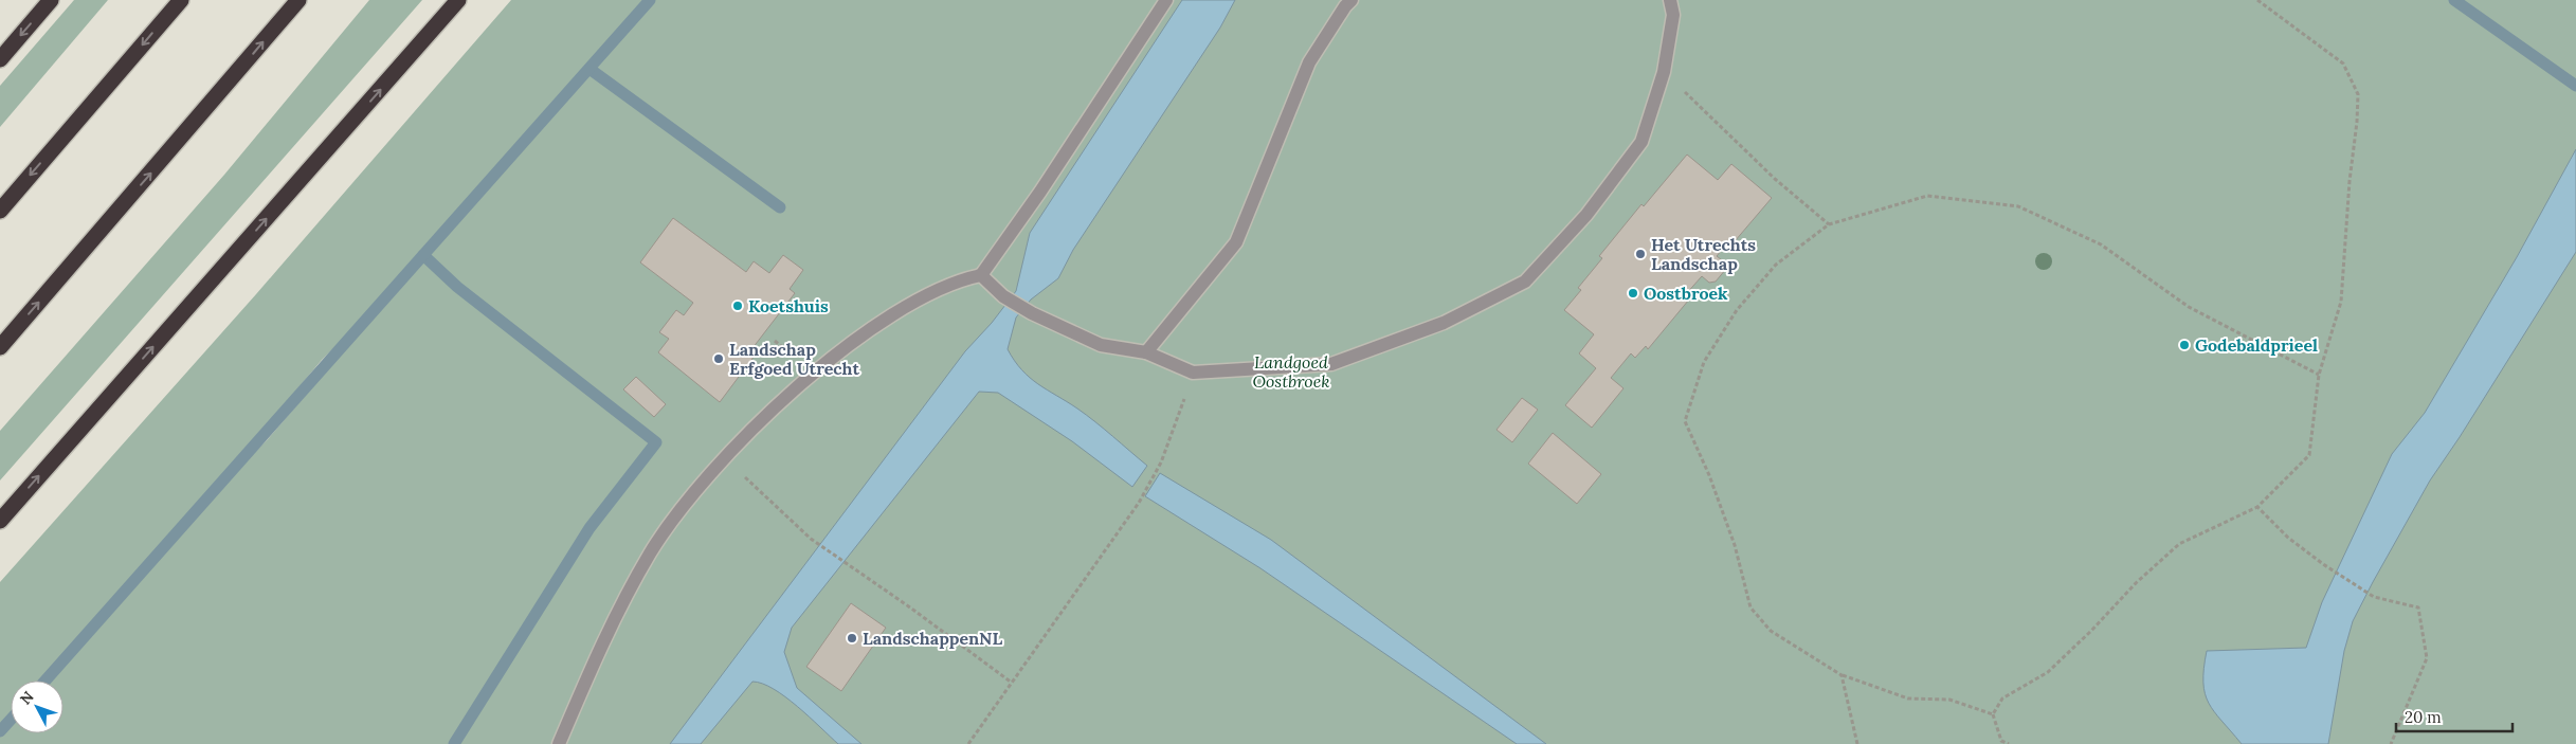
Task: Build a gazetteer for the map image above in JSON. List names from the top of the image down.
{
  "parks": ["Landgoed Oostbroek"],
  "places": [
    "Het Utrechts Landschap",
    "Oostbroek",
    "Koetshuis",
    "Godebaldprieel",
    "Landschap Erfgoed Utrecht",
    "LandschappenNL"
  ],
  "scale_bar": "20 m",
  "north": "top left"
}
